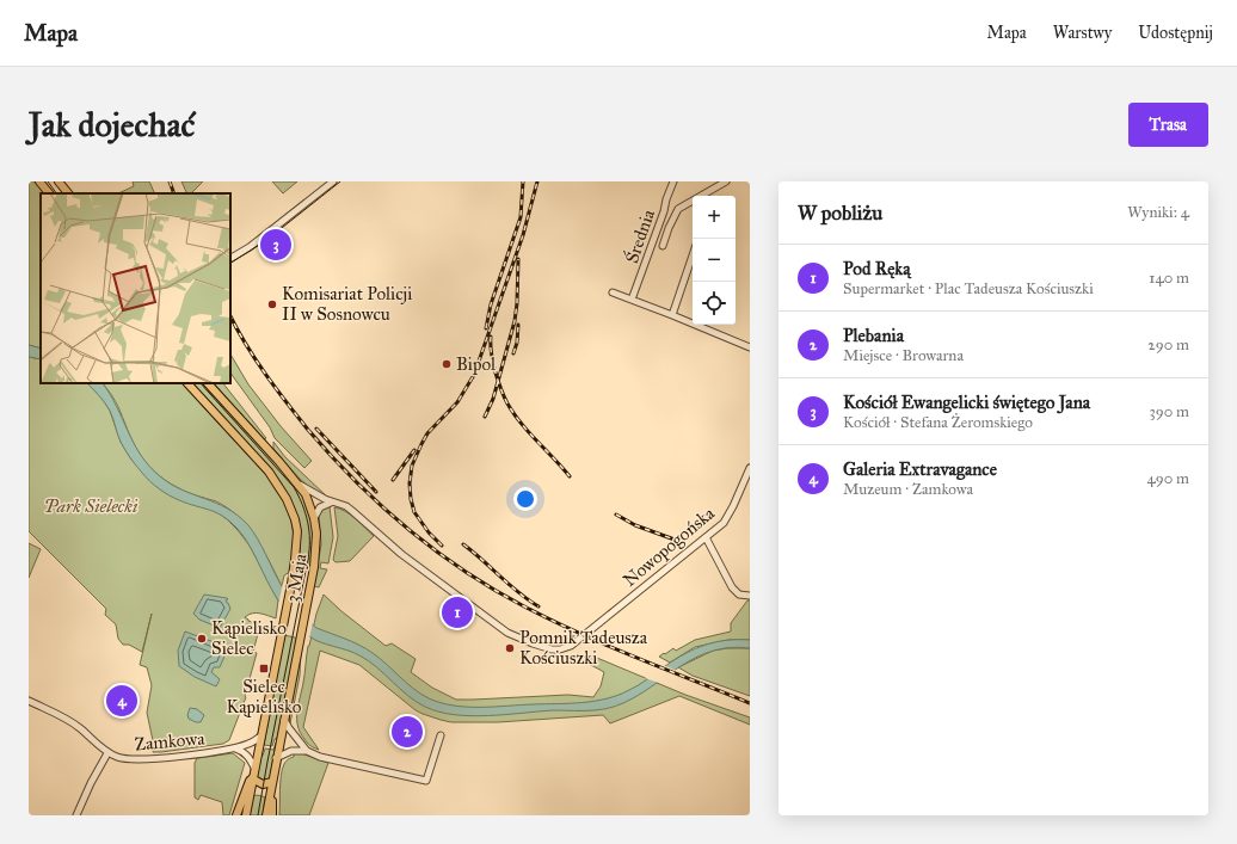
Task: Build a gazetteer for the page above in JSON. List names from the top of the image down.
{
  "streets": {
    "main road": ["3 Maja"],
    "street": ["Średnia", "Nowopogońska", "Zamkowa"]
  },
  "crossings": [
    ["3 Maja", "Zamkowa"]
  ],
  "parks": ["Park Sielecki"],
  "places": {
    "other": [
      "Komisariat Policji II w Sosnowcu",
      "Bipol",
      "Kąpielisko Sielec",
      "Pomnik Tadeusza Kościuszki"
    ],
    "transit": ["Sielec Kąpielisko"]
  },
  "page": {
    "header": "Mapa",
    "nav": ["Mapa", "Warstwy", "Udostępnij"],
    "buttons": "Trasa",
    "title": "Jak dojechać",
    "heading": ["W pobliżu", "Wyniki: 4"],
    "map_buttons": ["+", "−"],
    "pins": [
      "3",
      "1",
      "4",
      "2"
    ],
    "list": [
      {
        "mark": "1",
        "name": "Pod Ręką",
        "note": "Supermarket · Plac Tadeusza Kościuszki",
        "value": "140 m"
      },
      {
        "mark": "2",
        "name": "Plebania",
        "note": "Miejsce · Browarna",
        "value": "290 m"
      },
      {
        "mark": "3",
        "name": "Kościół Ewangelicki świętego Jana",
        "note": "Kościół · Stefana Żeromskiego",
        "value": "390 m"
      },
      {
        "mark": "4",
        "name": "Galeria Extravagance",
        "note": "Muzeum · Zamkowa",
        "value": "490 m"
      }
    ]
  }
}
